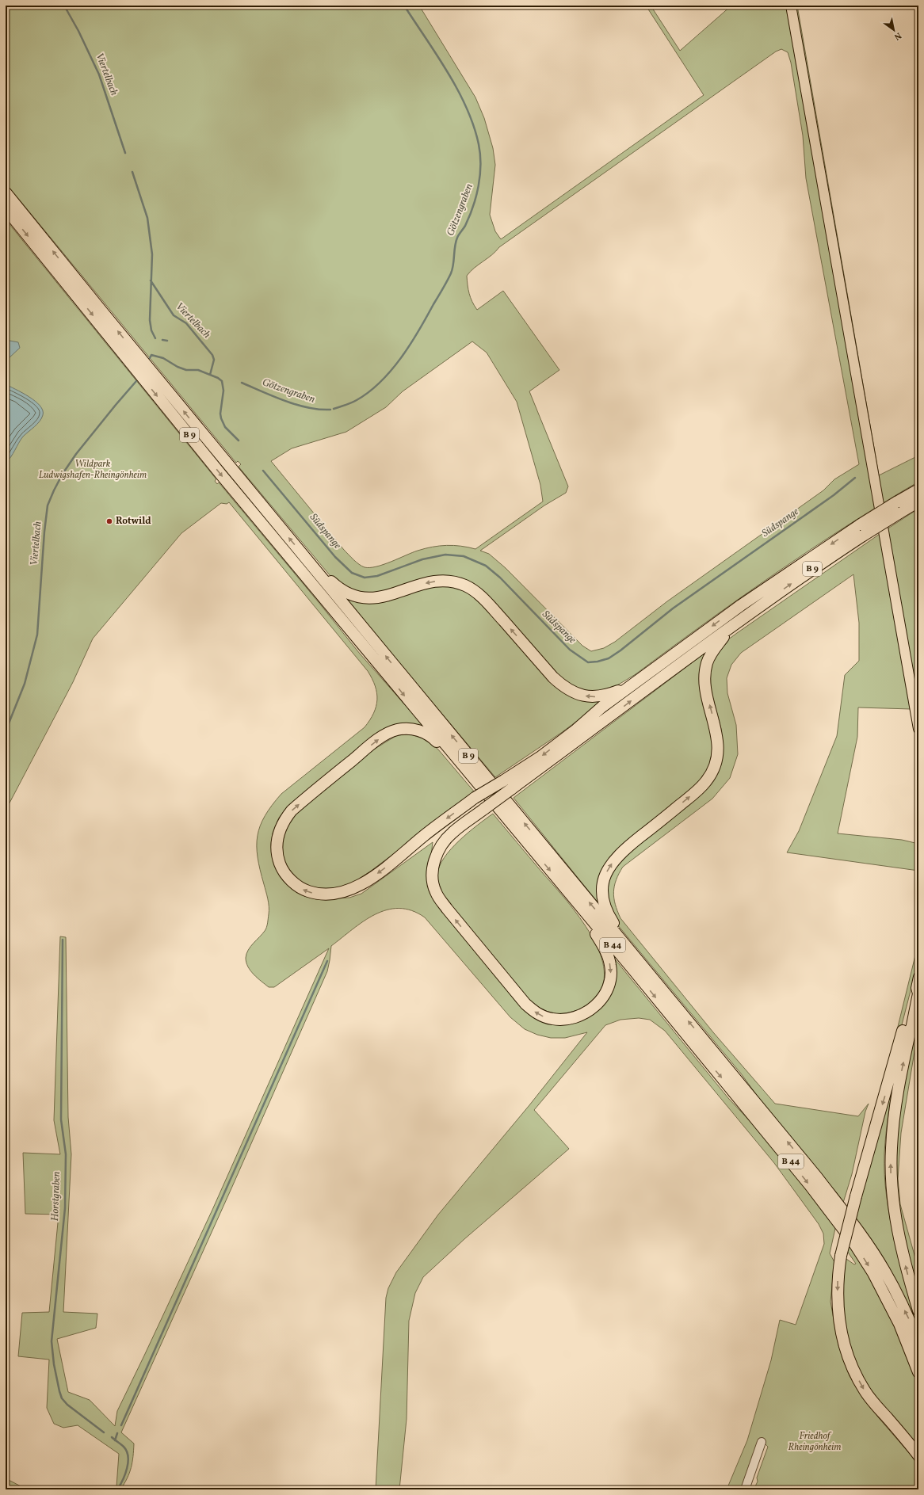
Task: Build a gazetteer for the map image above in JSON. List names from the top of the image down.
{
  "streets": {
    "highway": ["B 9", "B 44"]
  },
  "crossings": [
    ["B 9", "B 44"]
  ],
  "water": [
    "Viertelbach",
    "Götzengraben",
    "Südspange",
    "Horstgraben"
  ],
  "parks": ["Wildpark Ludwigshafen-Rheingönheim", "Friedhof Rheingönheim"],
  "places": ["Rotwild"],
  "north": "bottom right"
}
